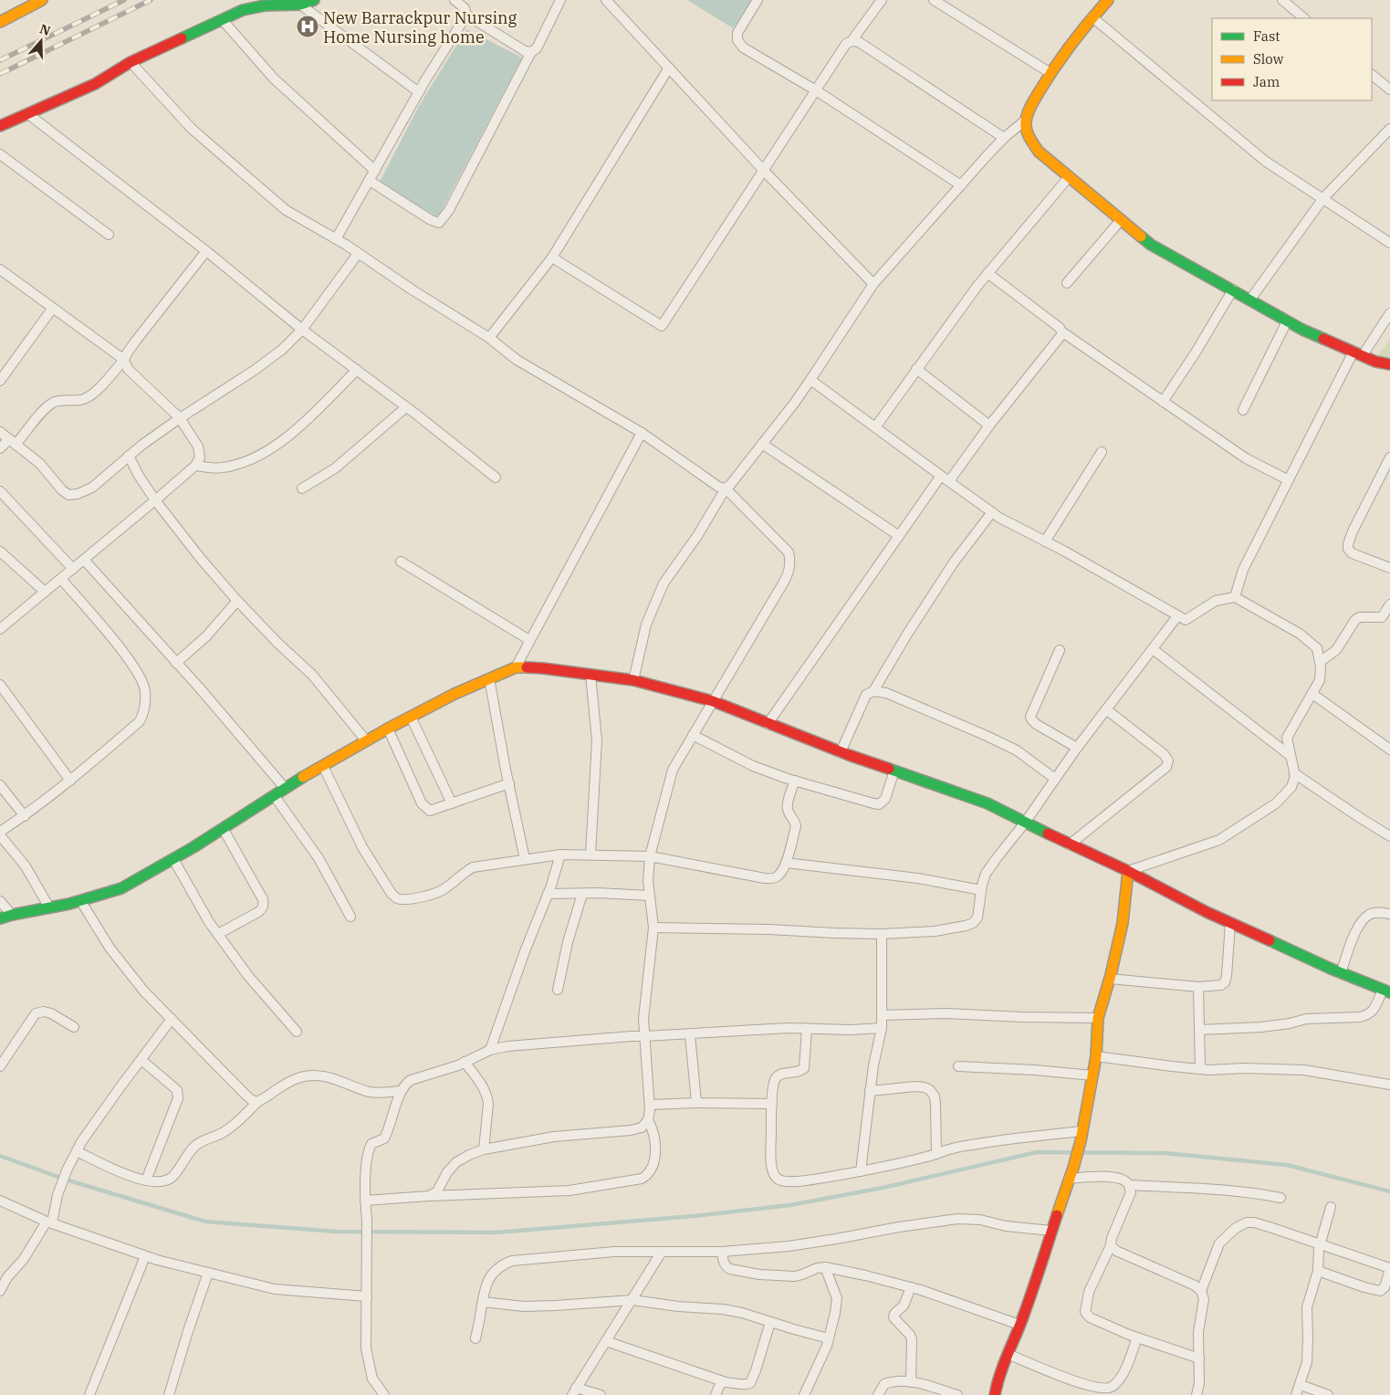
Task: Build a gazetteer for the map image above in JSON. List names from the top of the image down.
{
  "places": {
    "hospital": ["New Barrackpur Nursing Home Nursing home"]
  },
  "legend": ["Fast", "Slow", "Jam"],
  "north": "top"
}
